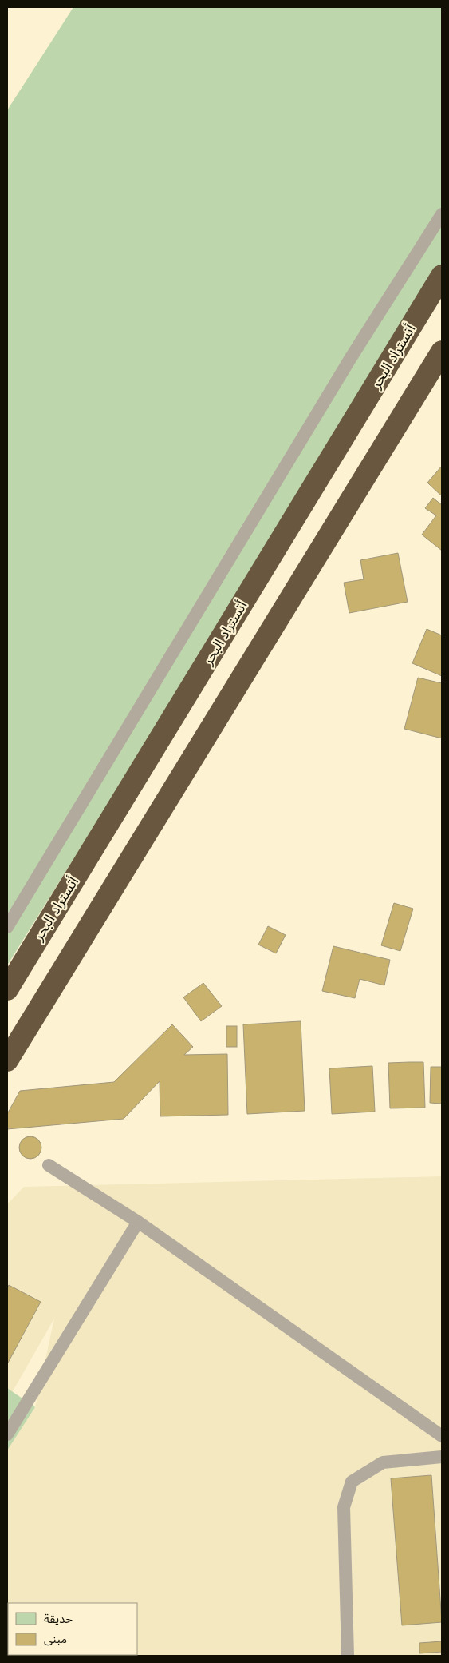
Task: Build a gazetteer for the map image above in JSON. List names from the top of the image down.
{
  "streets": {
    "highway": ["أتستراد البحر"]
  },
  "legend": ["حديقة", "مبنى"]
}
